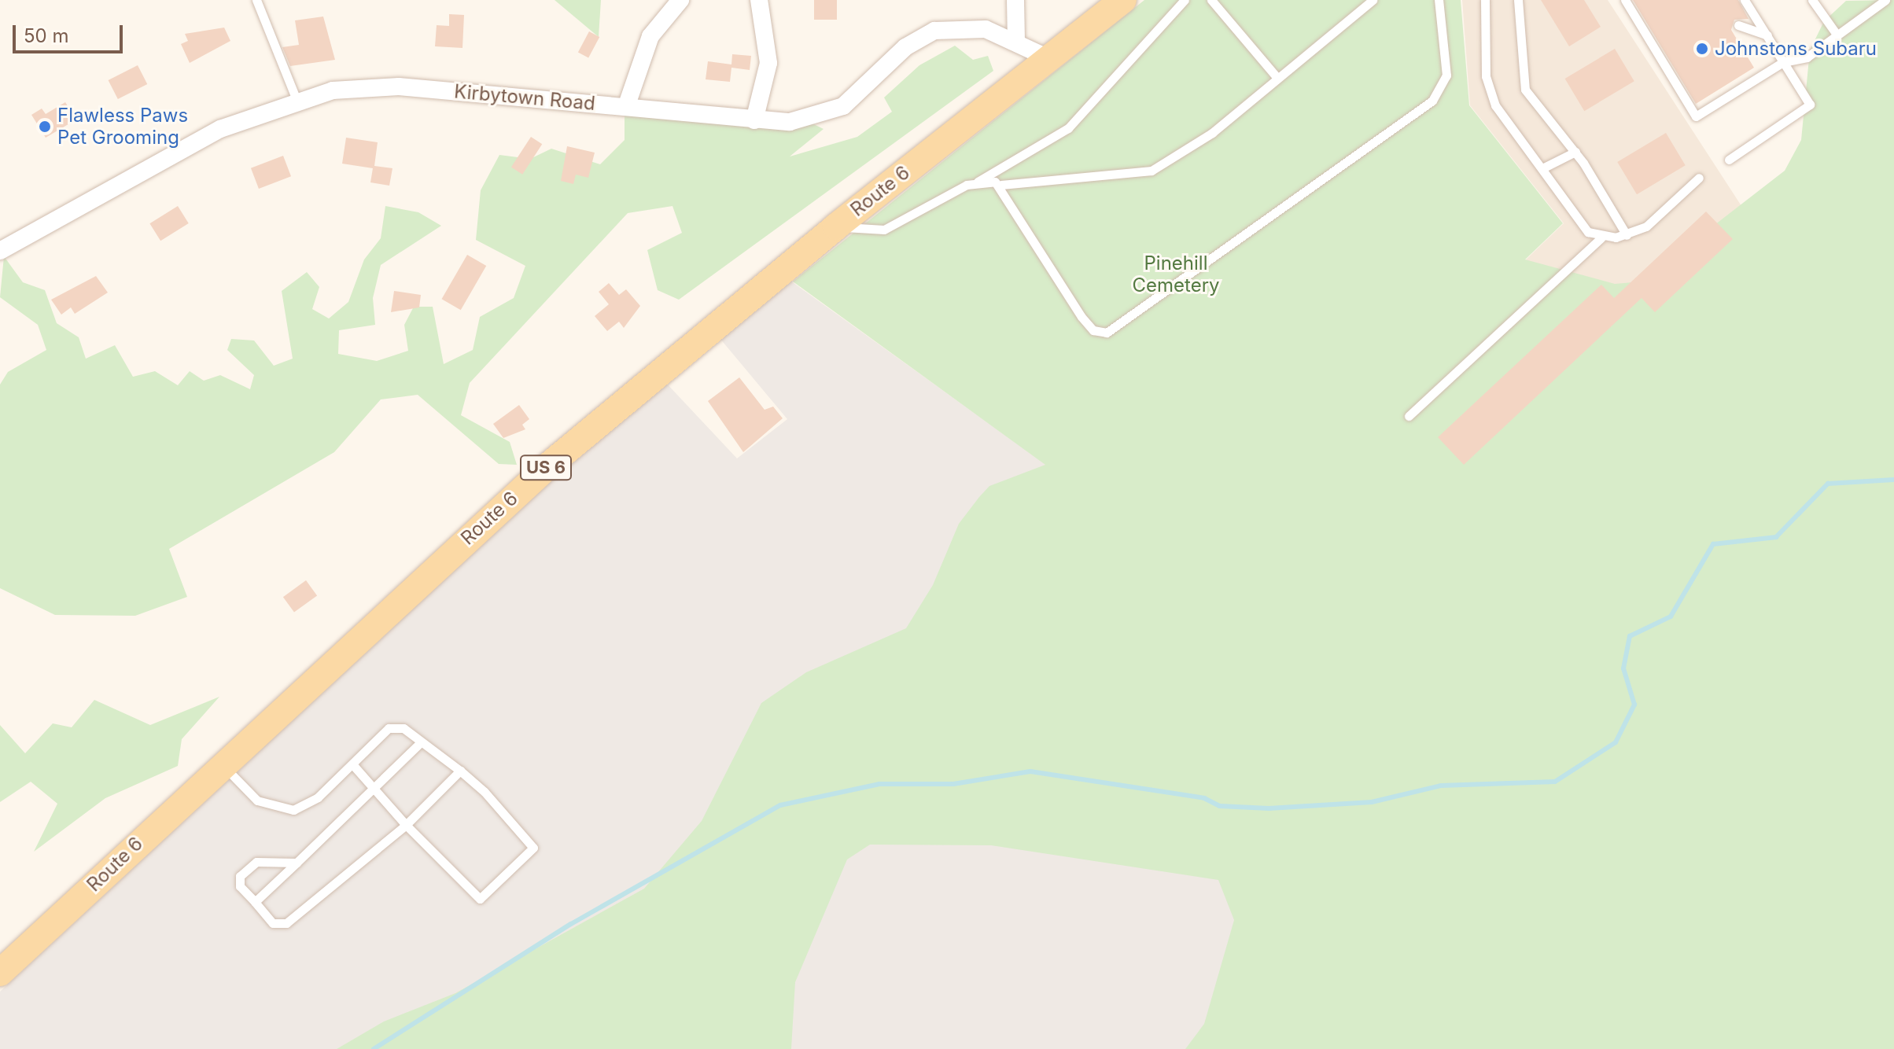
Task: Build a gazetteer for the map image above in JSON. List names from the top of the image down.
{
  "streets": {
    "main road": ["Route 6", "US 6"],
    "street": ["Kirbytown Road"]
  },
  "crossings": [
    ["Kirbytown Road", "Route 6"]
  ],
  "parks": ["Pinehill Cemetery"],
  "places": ["Johnstons Subaru", "Flawless Paws Pet Grooming"],
  "scale_bar": "50 m"
}
